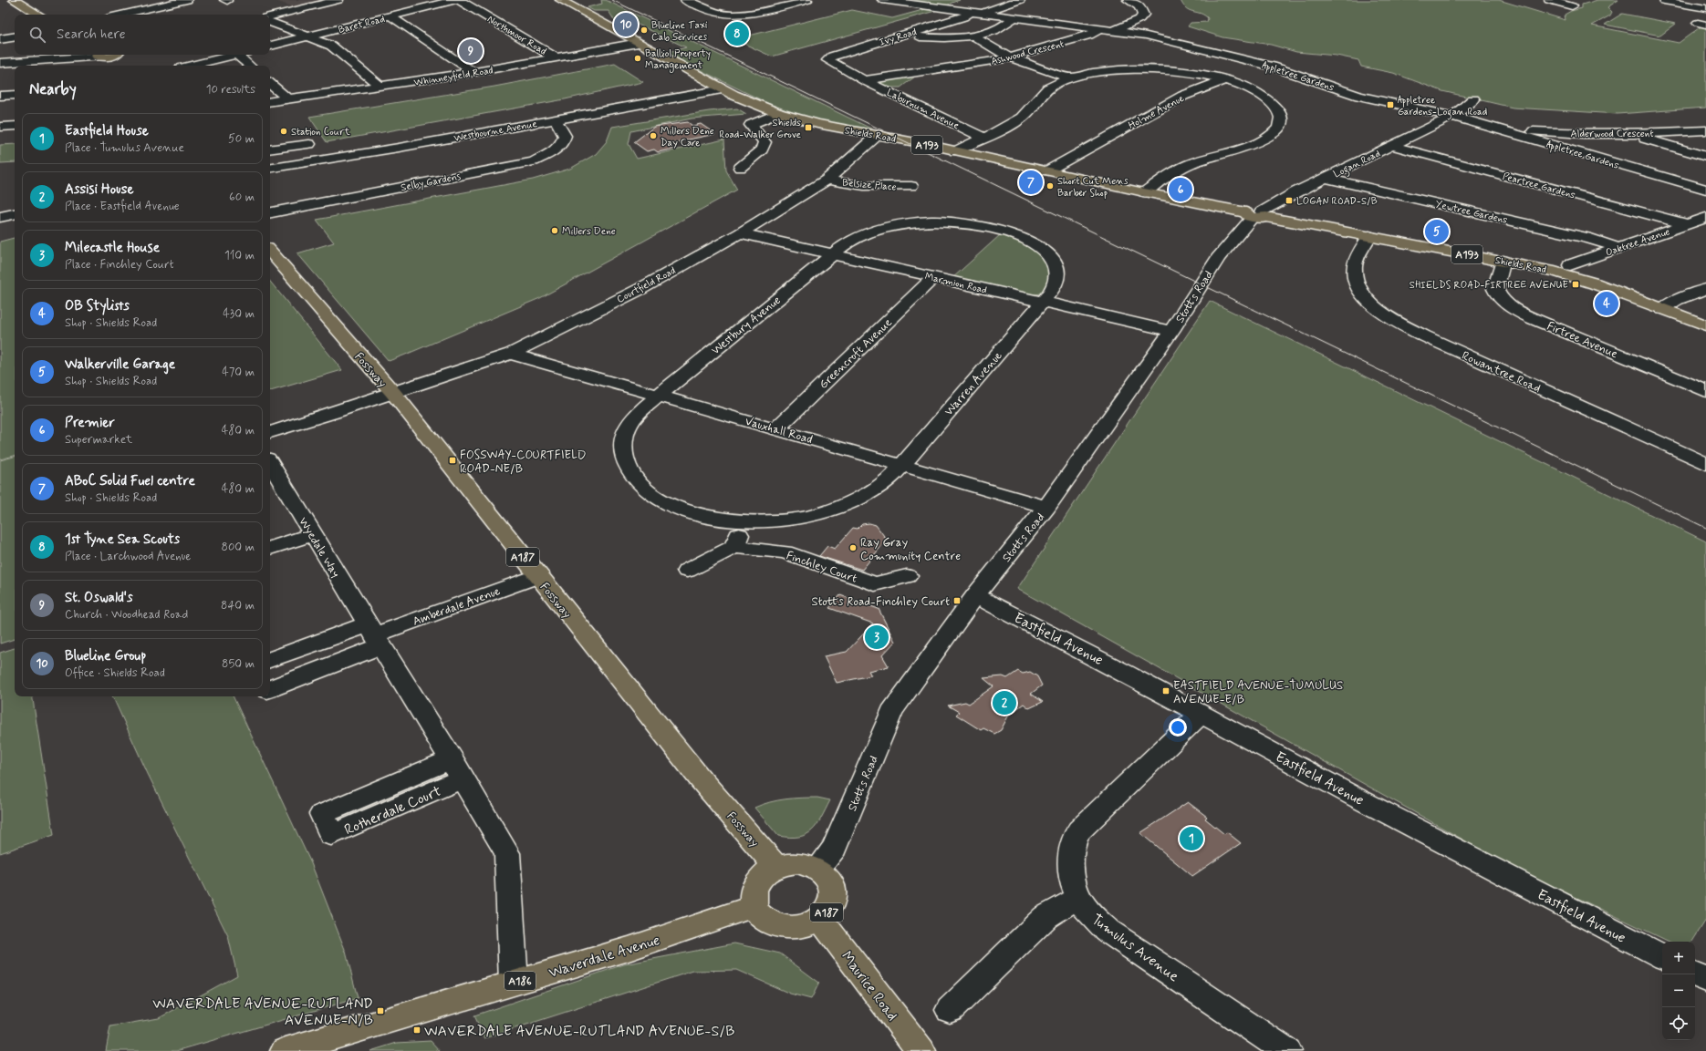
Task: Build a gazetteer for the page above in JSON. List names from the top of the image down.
{
  "streets": {
    "main road": [
      "Shields Road",
      "A193",
      "Fossway",
      "A187",
      "Waverdale Avenue",
      "A186",
      "Maurice Road"
    ],
    "street": [
      "Baret Road",
      "Northmoor Road",
      "Ivy Road",
      "Ashwood Crescent",
      "Whinneyfield Road",
      "Appletree Gardens",
      "Laburnum Avenue",
      "Holme Avenue",
      "Westbourne Avenue",
      "Alderwood Crescent",
      "Logan Road",
      "Selby Gardens",
      "Belsize Place",
      "Peartree Gardens",
      "Yewtree Gardens",
      "Oaktree Avenue",
      "Marmion Road",
      "Courtfield Road",
      "Stotts Road",
      "Westbury Avenue",
      "Firtree Avenue",
      "Greencroft Avenue",
      "Rowantree Road",
      "Warren Avenue",
      "Vauxhall Road",
      "Wyedale Way",
      "Finchley Court",
      "Amberdale Avenue",
      "Eastfield Avenue",
      "Tumulus Avenue"
    ]
  },
  "crossings": [
    ["Northmoor Road", "Whinneyfield Road"],
    ["Ivy Road", "Appletree Gardens"],
    ["Ivy Road", "Laburnum Avenue"],
    ["Ashwood Crescent", "Appletree Gardens"],
    ["Ashwood Crescent", "Laburnum Avenue"],
    ["Whinneyfield Road", "Shields Road"],
    ["Appletree Gardens", "Holme Avenue"],
    ["Appletree Gardens", "Alderwood Crescent"],
    ["Appletree Gardens", "Logan Road"],
    ["Holme Avenue", "Shields Road"],
    ["Westbourne Avenue", "Shields Road"],
    ["Westbourne Avenue", "Selby Gardens"],
    ["Shields Road", "A193"],
    ["Shields Road", "Logan Road"],
    ["Shields Road", "Courtfield Road"],
    ["Shields Road", "Stotts Road"],
    ["Shields Road", "Firtree Avenue"],
    ["Shields Road", "Rowantree Road"],
    ["Logan Road", "Peartree Gardens"],
    ["Logan Road", "Yewtree Gardens"],
    ["Logan Road", "Stotts Road"],
    ["Belsize Place", "Courtfield Road"],
    ["Peartree Gardens", "Oaktree Avenue"],
    ["Yewtree Gardens", "Oaktree Avenue"],
    ["Marmion Road", "Courtfield Road"],
    ["Marmion Road", "Stotts Road"],
    ["Marmion Road", "Westbury Avenue"],
    ["Marmion Road", "Greencroft Avenue"],
    ["Marmion Road", "Warren Avenue"],
    ["Courtfield Road", "Fossway"],
    ["Courtfield Road", "Vauxhall Road"],
    ["Stotts Road", "Fossway"],
    ["Stotts Road", "Vauxhall Road"],
    ["Stotts Road", "A187"],
    ["Stotts Road", "Eastfield Avenue"],
    ["Stotts Road", "Waverdale Avenue"],
    ["Stotts Road", "Maurice Road"],
    ["Westbury Avenue", "Warren Avenue"],
    ["Westbury Avenue", "Vauxhall Road"],
    ["Greencroft Avenue", "Vauxhall Road"],
    ["Fossway", "A187"],
    ["Fossway", "Amberdale Avenue"],
    ["Fossway", "Waverdale Avenue"],
    ["Fossway", "Maurice Road"],
    ["Warren Avenue", "Vauxhall Road"],
    ["Wyedale Way", "Amberdale Avenue"],
    ["Wyedale Way", "Waverdale Avenue"],
    ["A187", "Waverdale Avenue"],
    ["A187", "Maurice Road"],
    ["Eastfield Avenue", "Tumulus Avenue"],
    ["Waverdale Avenue", "Maurice Road"]
  ],
  "places": {
    "other": [
      "Blueline Taxi Cab Services",
      "Balliol Property Management",
      "Station Court",
      "Millers Dene Day Care",
      "Short Cut Mens Barber Shop",
      "Millers Dene",
      "Ray Gray Community Centre"
    ],
    "transit": [
      "Appletree Gardens-Logan Road",
      "Shields Road-Walker Grove",
      "LOGAN ROAD-S/B",
      "SHIELDS ROAD-FIRTREE AVENUE",
      "FOSSWAY-COURTFIELD ROAD-NE/B",
      "Stotts Road-Finchley Court",
      "EASTFIELD AVENUE-TUMULUS AVENUE-E/B",
      "WAVERDALE AVENUE-RUTLAND AVENUE-N/B",
      "WAVERDALE AVENUE-RUTLAND AVENUE-S/B"
    ]
  },
  "page": {
    "pins": [
      "10",
      "8",
      "9",
      "7",
      "6",
      "5",
      "4",
      "3",
      "2",
      "1"
    ],
    "search": "Search here",
    "heading": ["Nearby", "10 results"],
    "list": [
      {
        "mark": "1",
        "name": "Eastfield House",
        "note": "Place · Tumulus Avenue",
        "value": "50 m"
      },
      {
        "mark": "2",
        "name": "Assisi House",
        "note": "Place · Eastfield Avenue",
        "value": "60 m"
      },
      {
        "mark": "3",
        "name": "Milecastle House",
        "note": "Place · Finchley Court",
        "value": "110 m"
      },
      {
        "mark": "4",
        "name": "OB Stylists",
        "note": "Shop · Shields Road",
        "value": "430 m"
      },
      {
        "mark": "5",
        "name": "Walkerville Garage",
        "note": "Shop · Shields Road",
        "value": "470 m"
      },
      {
        "mark": "6",
        "name": "Premier",
        "note": "Supermarket",
        "value": "480 m"
      },
      {
        "mark": "7",
        "name": "ABoC Solid Fuel centre",
        "note": "Shop · Shields Road",
        "value": "480 m"
      },
      {
        "mark": "8",
        "name": "1st Tyne Sea Scouts",
        "note": "Place · Larchwood Avenue",
        "value": "800 m"
      },
      {
        "mark": "9",
        "name": "St. Oswald's",
        "note": "Church · Woodhead Road",
        "value": "840 m"
      },
      {
        "mark": "10",
        "name": "Blueline Group",
        "note": "Office · Shields Road",
        "value": "850 m"
      }
    ],
    "map_buttons": ["+", "−"]
  }
}
